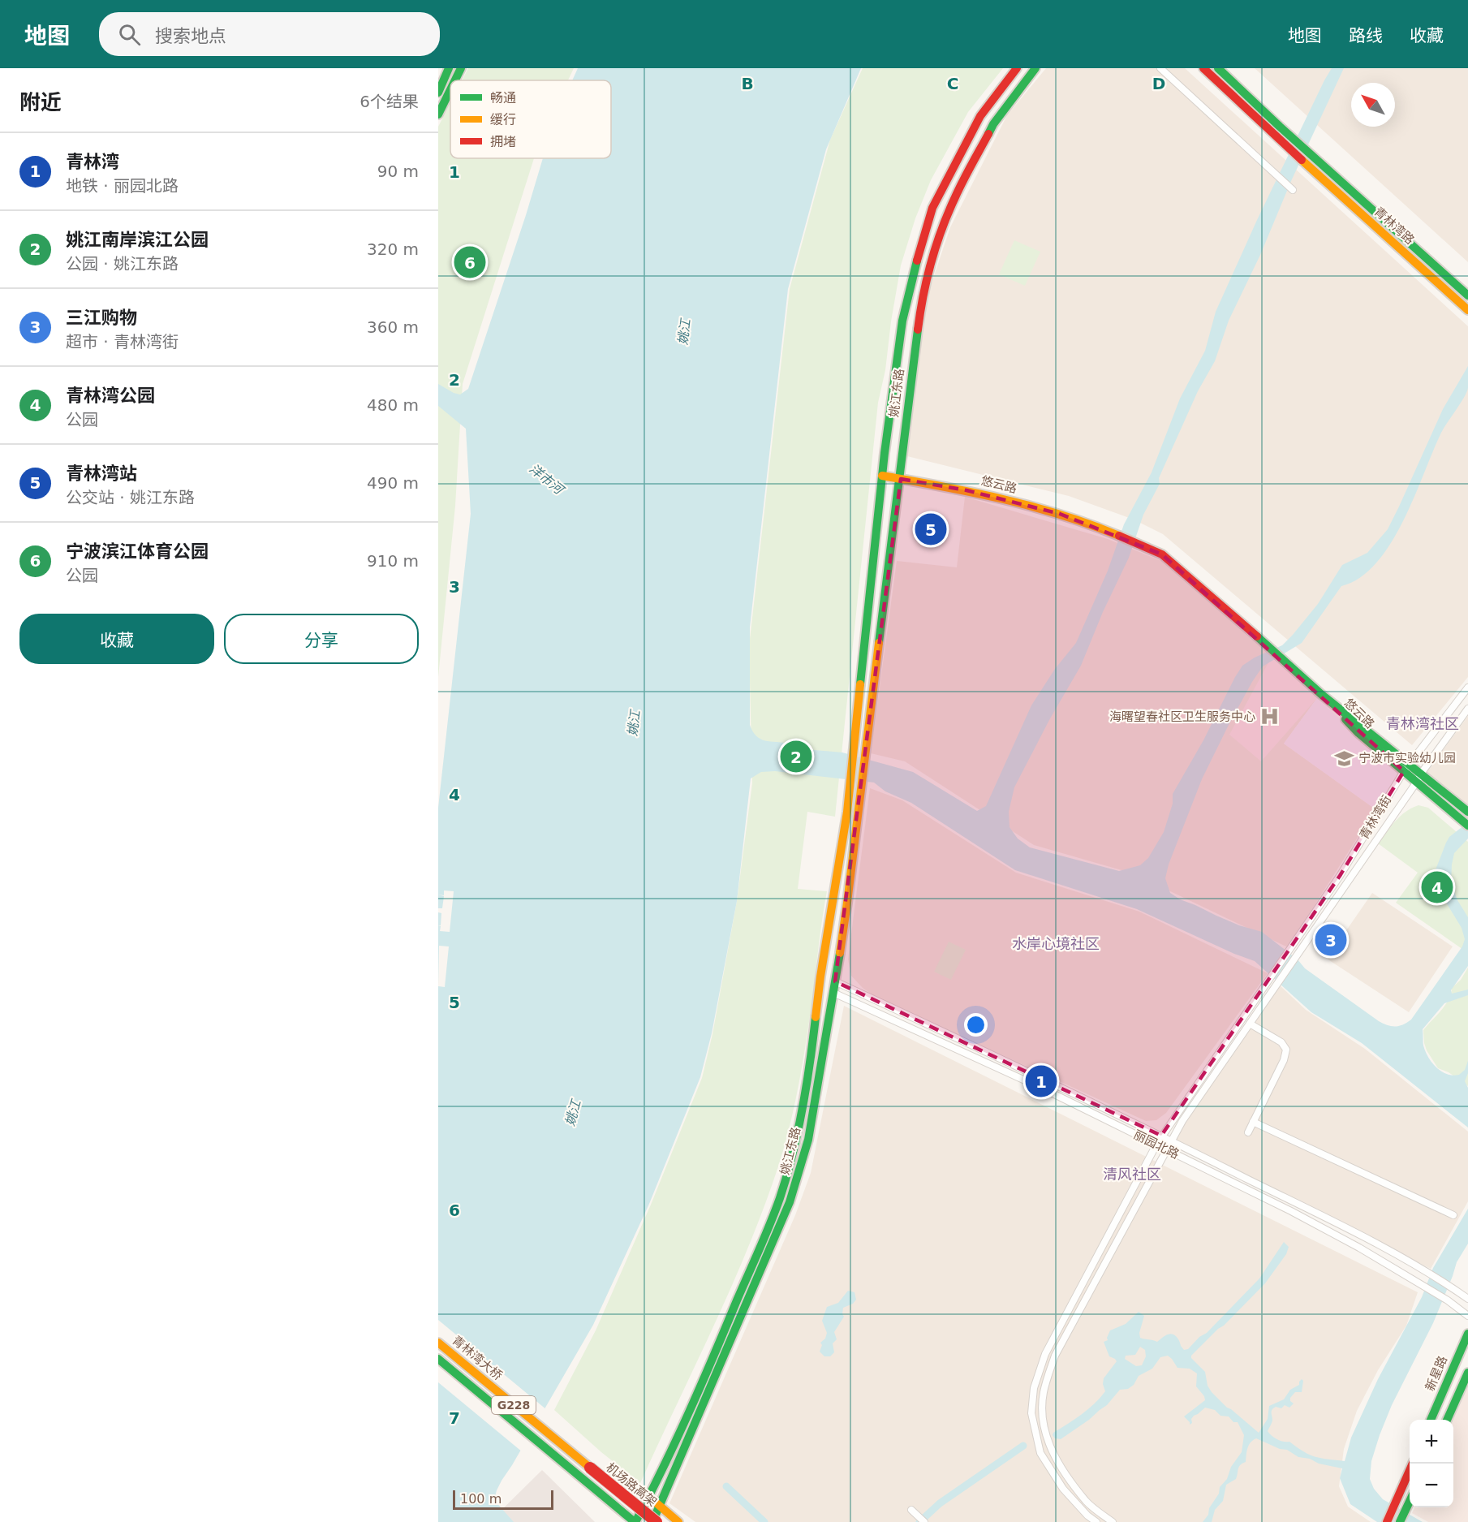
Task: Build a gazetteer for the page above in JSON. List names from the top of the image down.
{
  "streets": {
    "main road": [
      "青林湾路",
      "姚江东路",
      "悠云路",
      "青林湾大桥",
      "新星路",
      "G228",
      "机场路高架"
    ],
    "street": ["青林湾街", "丽园北路"]
  },
  "crossings": [
    ["姚江东路", "悠云路"],
    ["姚江东路", "丽园北路"],
    ["姚江东路", "G228"],
    ["悠云路", "青林湾街"],
    ["青林湾街", "丽园北路"],
    ["青林湾大桥", "机场路高架"]
  ],
  "districts": ["青林湾社区", "水岸心境社区", "清风社区"],
  "water": ["姚江", "洋市河"],
  "places": {
    "hospital": ["海曙望春社区卫生服务中心"],
    "school or university": ["宁波市实验幼儿园"]
  },
  "legend": ["畅通", "缓行", "拥堵"],
  "scale_bar": "100 m",
  "north": "top left",
  "page": {
    "header": "地图",
    "search": "搜索地点",
    "nav": ["地图", "路线", "收藏"],
    "heading": ["附近", "6个结果"],
    "list": [
      {
        "mark": "1",
        "name": "青林湾",
        "note": "地铁 · 丽园北路",
        "value": "90 m"
      },
      {
        "mark": "2",
        "name": "姚江南岸滨江公园",
        "note": "公园 · 姚江东路",
        "value": "320 m"
      },
      {
        "mark": "3",
        "name": "三江购物",
        "note": "超市 · 青林湾街",
        "value": "360 m"
      },
      {
        "mark": "4",
        "name": "青林湾公园",
        "note": "公园",
        "value": "480 m"
      },
      {
        "mark": "5",
        "name": "青林湾站",
        "note": "公交站 · 姚江东路",
        "value": "490 m"
      },
      {
        "mark": "6",
        "name": "宁波滨江体育公园",
        "note": "公园",
        "value": "910 m"
      }
    ],
    "pins": [
      "6",
      "5",
      "2",
      "4",
      "3",
      "1"
    ],
    "buttons": ["收藏", "分享"],
    "map_buttons": ["+", "−"],
    "scale": "100 m"
  },
  "grid": {
    "columns": ["B", "C", "D"],
    "rows": [
      "1",
      "2",
      "3",
      "4",
      "5",
      "6",
      "7"
    ]
  }
}
